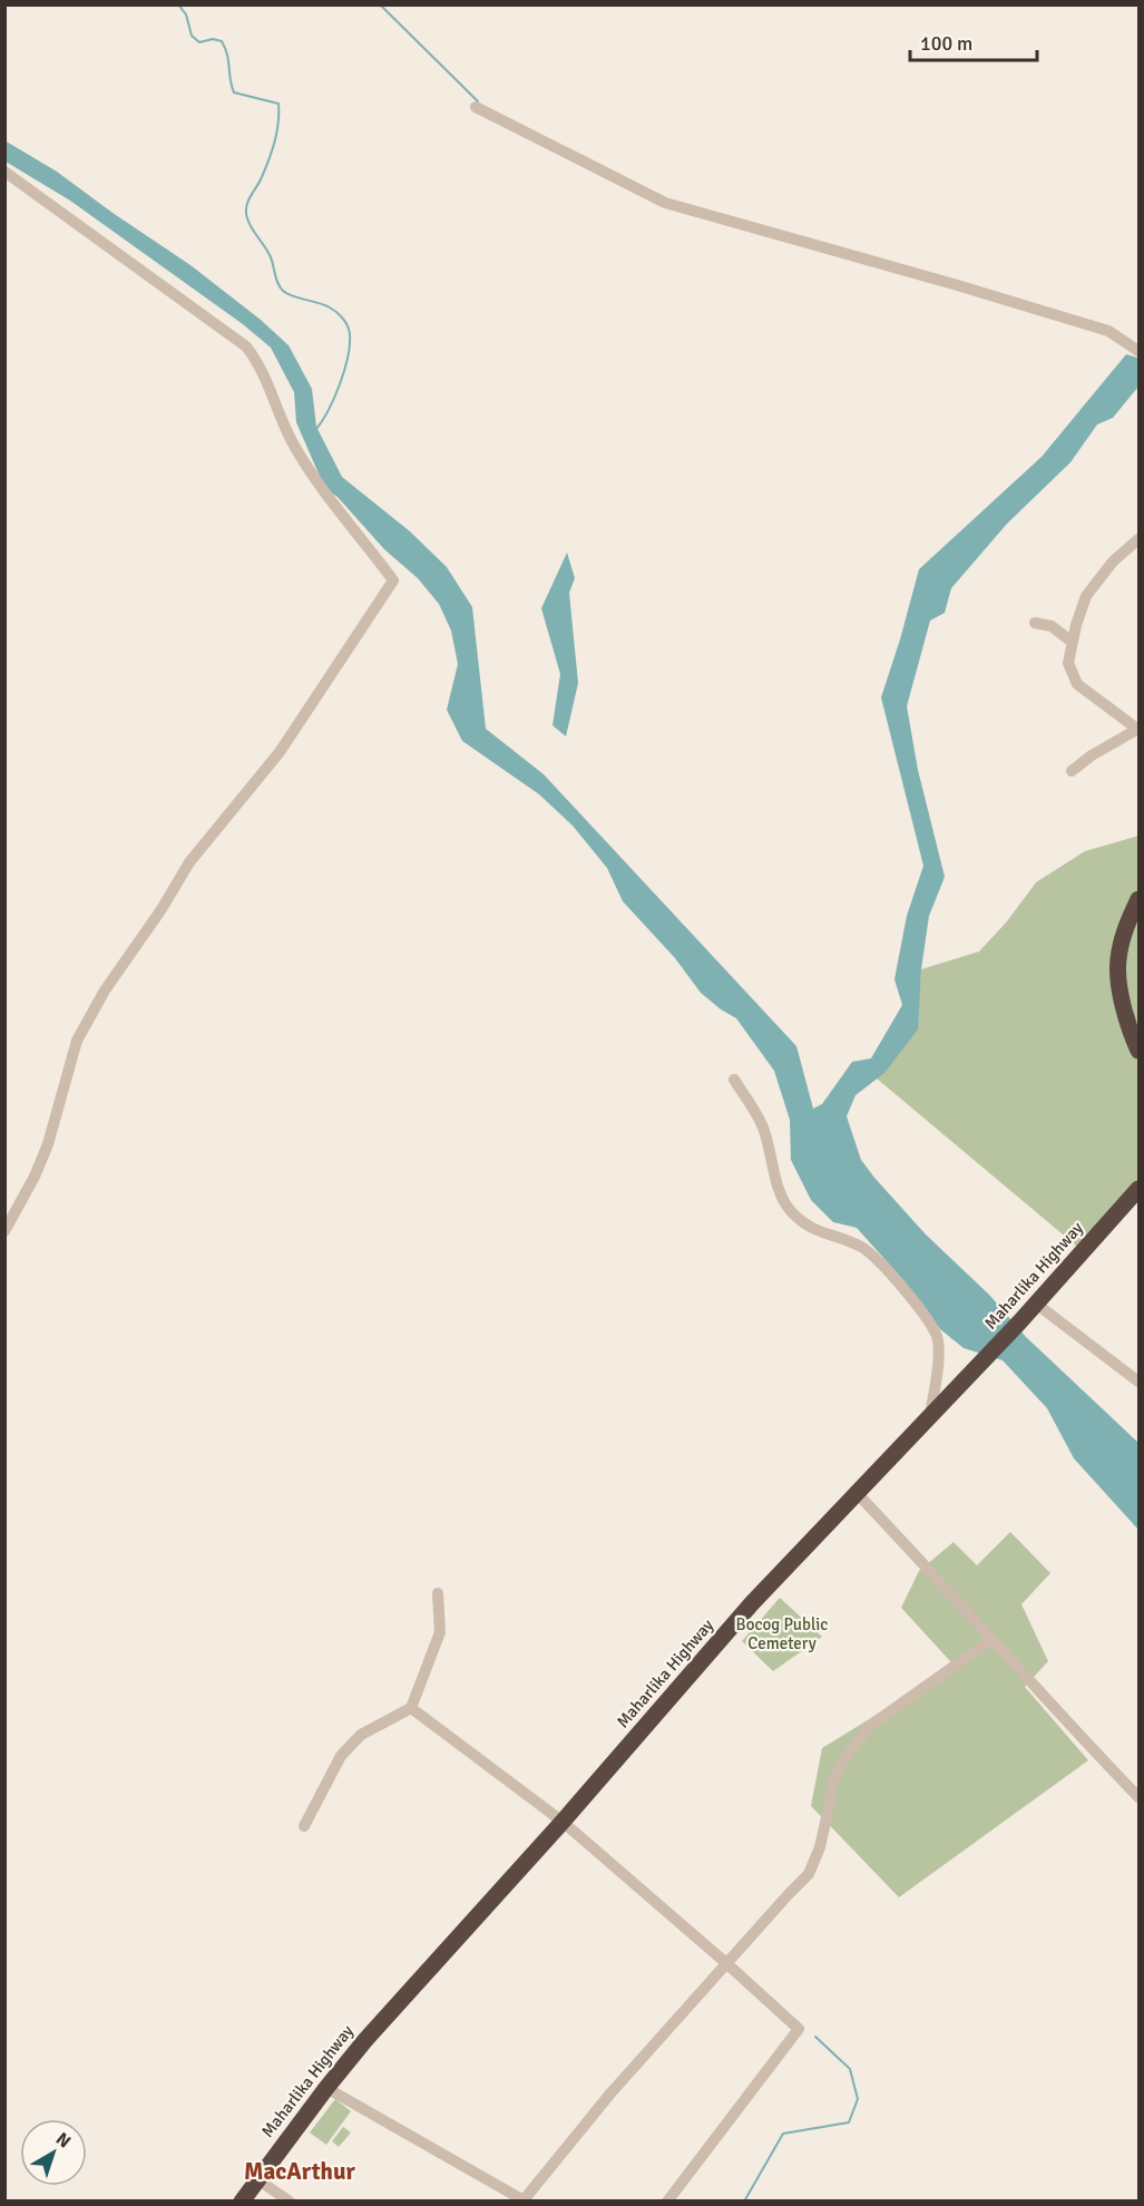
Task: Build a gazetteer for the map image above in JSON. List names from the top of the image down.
{
  "streets": {
    "highway": ["Maharlika Highway"]
  },
  "districts": ["MacArthur"],
  "parks": ["Bocog Public Cemetery"],
  "scale_bar": "100 m",
  "north": "top right"
}
